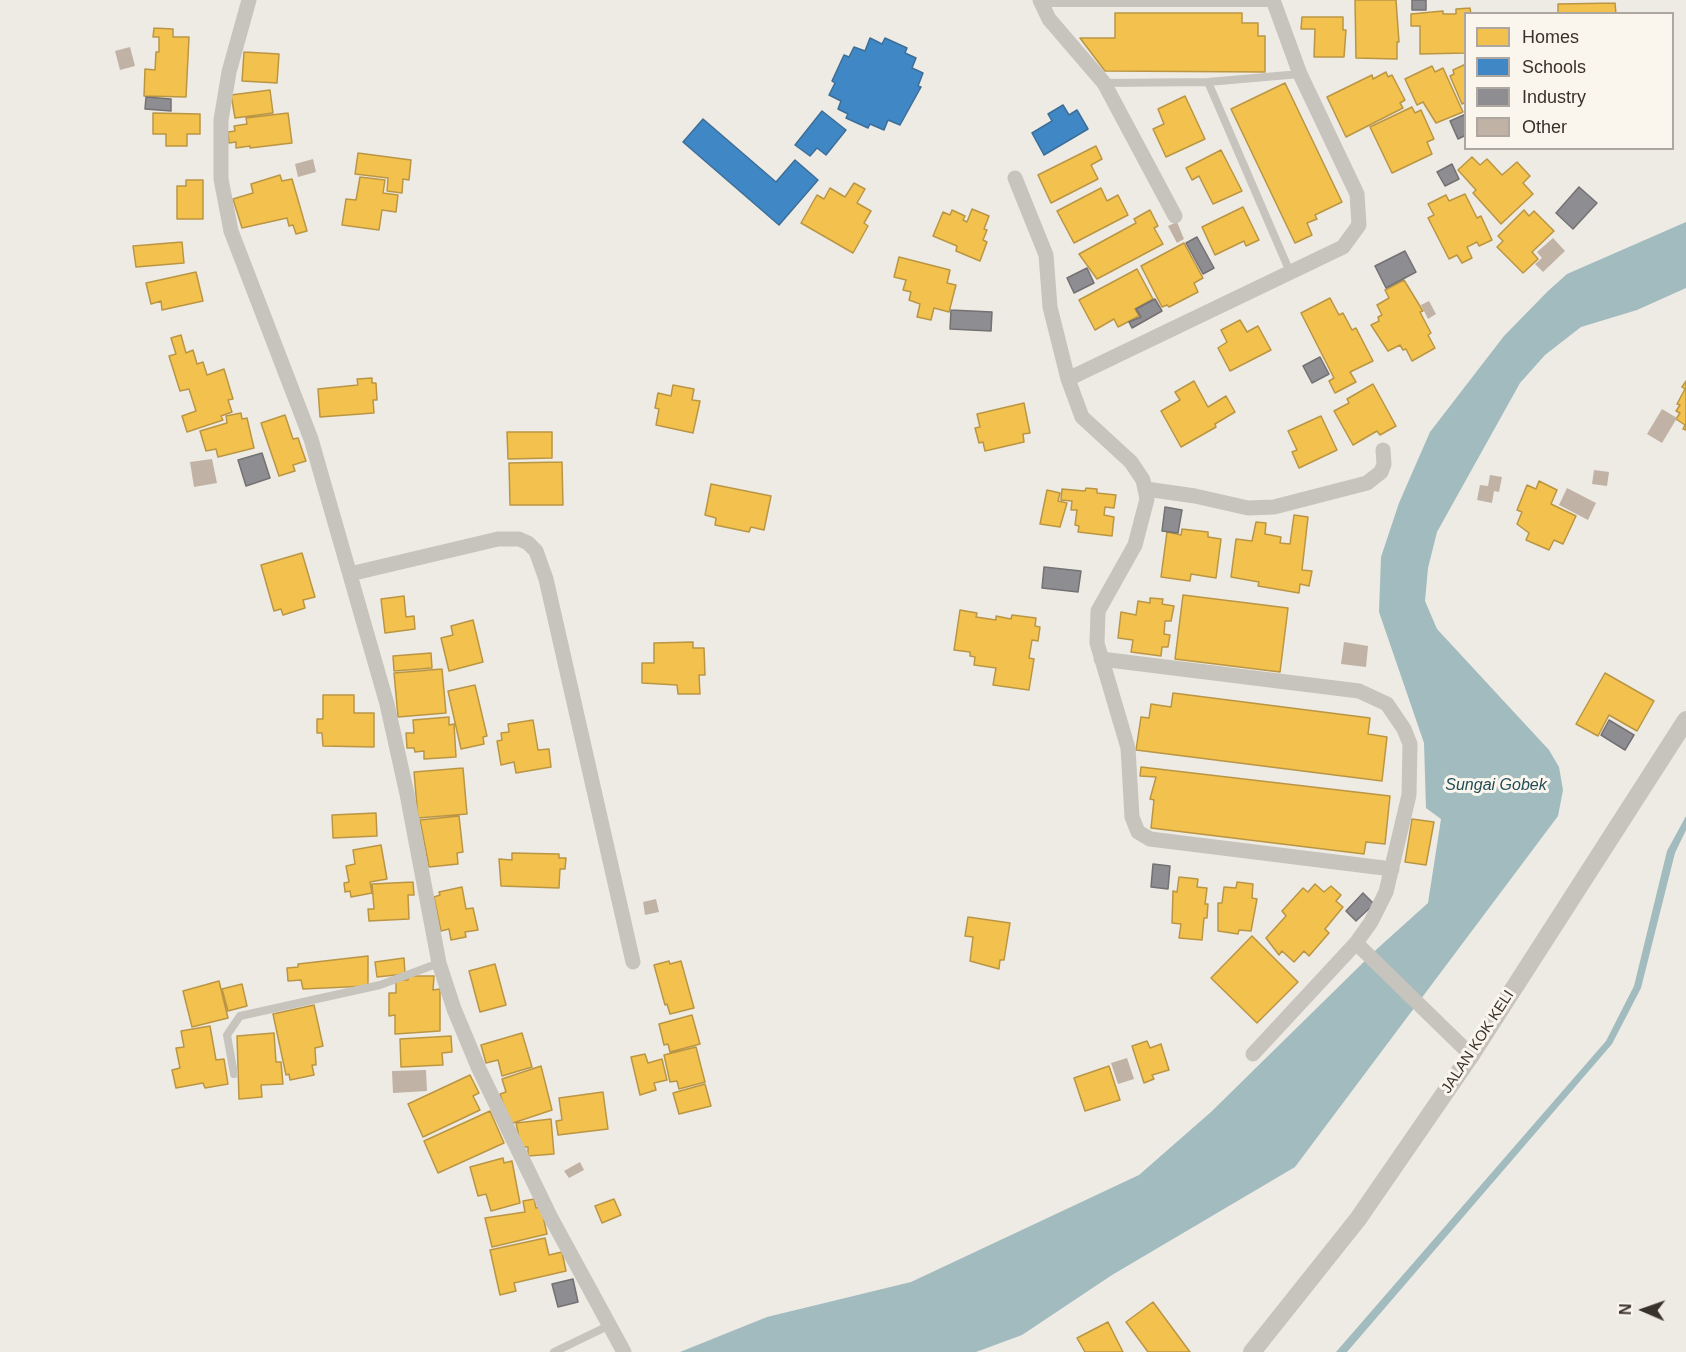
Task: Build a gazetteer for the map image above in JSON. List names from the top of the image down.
{
  "streets": {
    "street": ["JALAN KOK KELI"]
  },
  "water": ["Sungai Gobek"],
  "legend": [
    "Homes",
    "Schools",
    "Industry",
    "Other"
  ],
  "north": "left"
}
